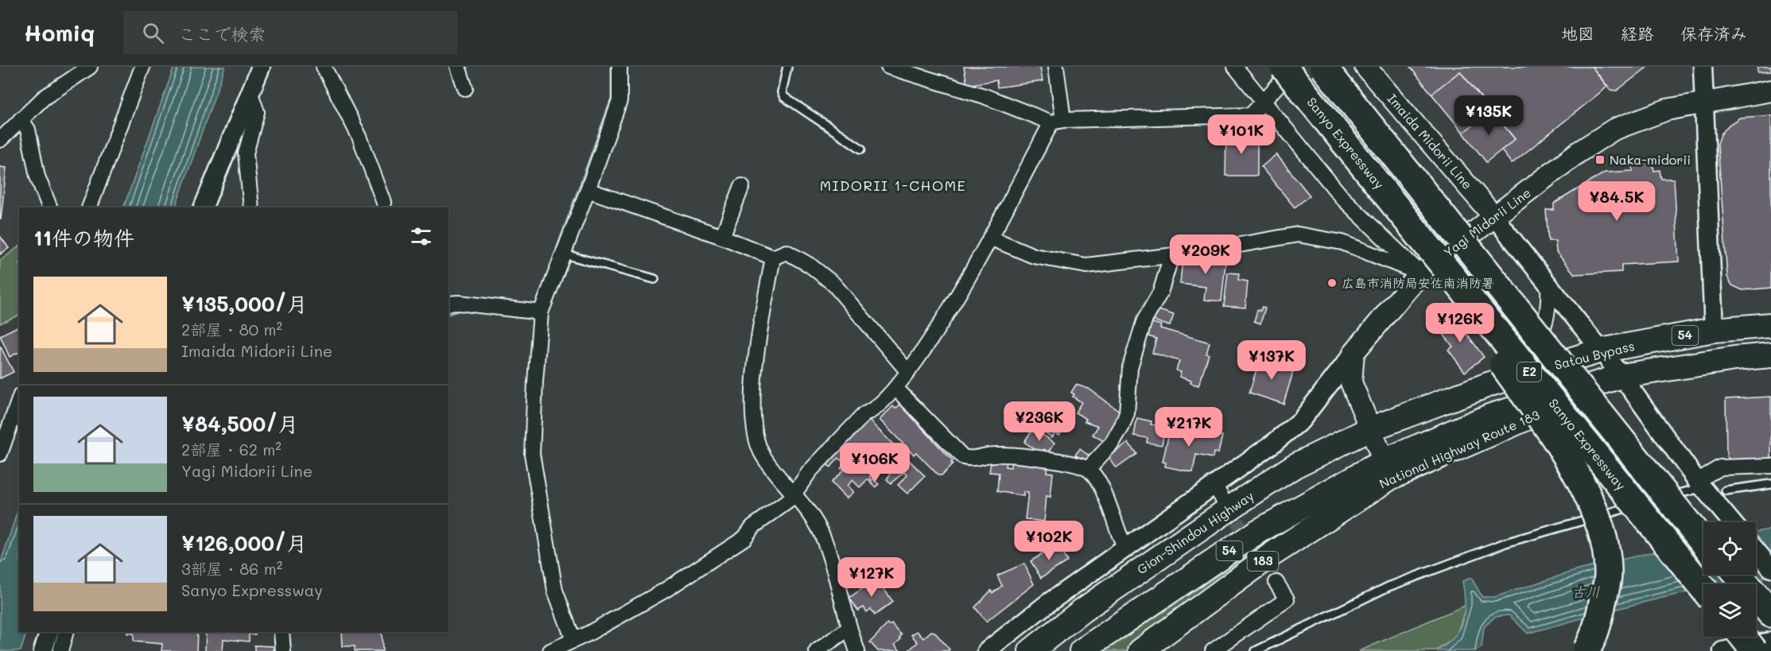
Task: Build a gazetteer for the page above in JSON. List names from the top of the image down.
{
  "streets": {
    "highway": [
      "Sanyo Expressway",
      "54",
      "Satou Bypass",
      "E2",
      "National Highway Route 183",
      "Gion-Shindou Highway",
      "183"
    ],
    "main road": ["Imaida Midorii Line", "Yagi Midorii Line"]
  },
  "crossings": [
    ["Imaida Midorii Line", "Yagi Midorii Line"],
    ["54", "National Highway Route 183"],
    ["Satou Bypass", "National Highway Route 183"],
    ["Satou Bypass", "Gion-Shindou Highway"]
  ],
  "districts": ["MIDORII 1-CHOME"],
  "water": ["古川"],
  "places": {
    "transit": ["Naka-midorii"],
    "other": ["広島市消防局安佐南消防署"]
  },
  "page": {
    "header": "Homiq",
    "search": "ここで検索",
    "nav": ["地図", "経路", "保存済み"],
    "price": [
      "¥135K",
      "¥101K",
      "¥84.5K",
      "¥209K",
      "¥126K",
      "¥137K",
      "¥236K",
      "¥217K",
      "¥106K",
      "¥102K",
      "¥127K"
    ],
    "heading": "11件の物件",
    "list": [
      {
        "name": "¥135,000/月",
        "note": "2部屋 · 80 m² · Imaida Midorii Line"
      },
      {
        "name": "¥84,500/月",
        "note": "2部屋 · 62 m² · Yagi Midorii Line"
      },
      {
        "name": "¥126,000/月",
        "note": "3部屋 · 86 m² · Sanyo Expressway"
      }
    ]
  }
}
